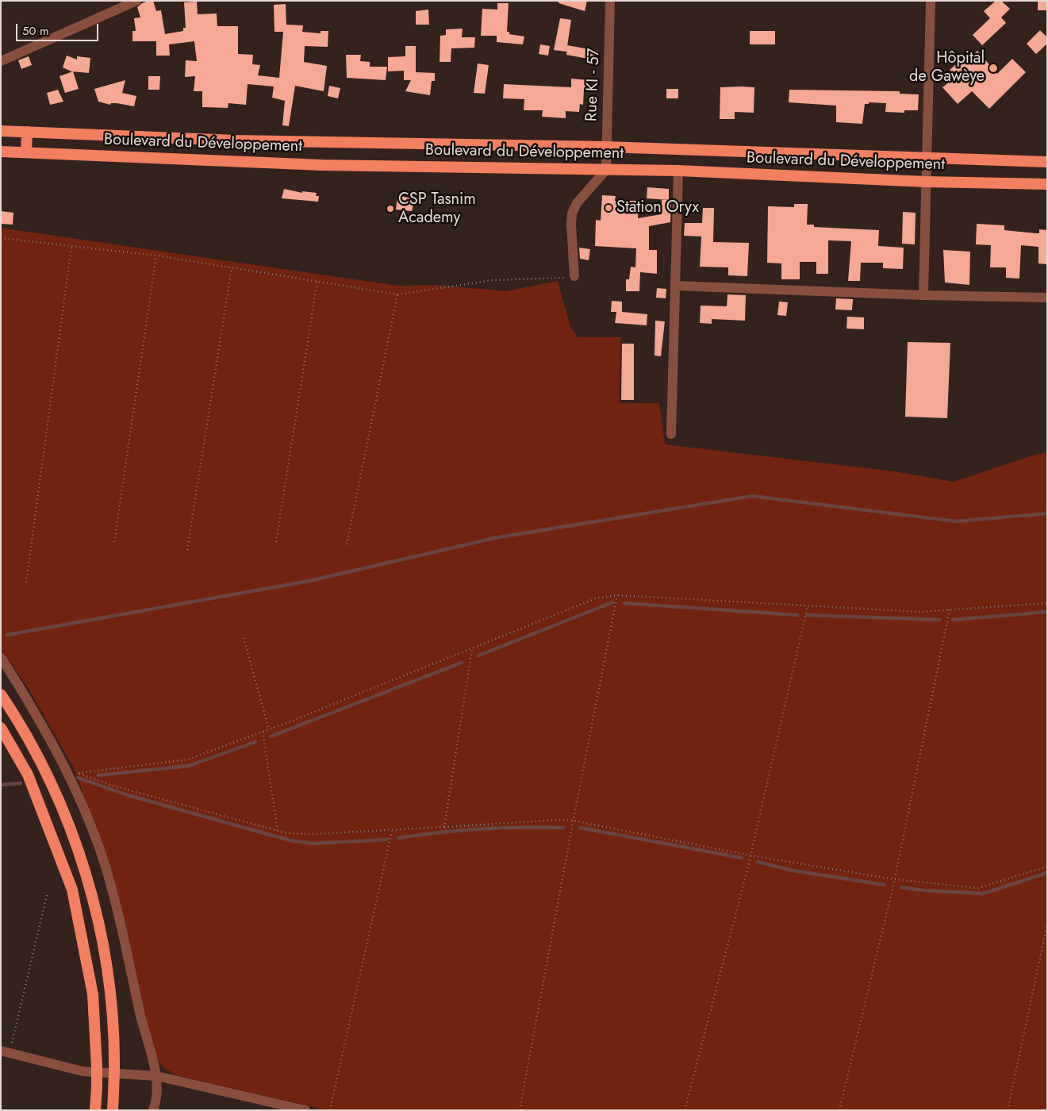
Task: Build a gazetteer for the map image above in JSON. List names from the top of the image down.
{
  "streets": {
    "highway": ["Boulevard du Développement"],
    "street": ["Rue KI - 57"]
  },
  "crossings": [
    ["Rue KI - 57", "Boulevard du Développement"]
  ],
  "places": ["Hôpital de Gawèye", "Station Oryx", "CSP Tasnim Academy"],
  "scale_bar": "50 m"
}
